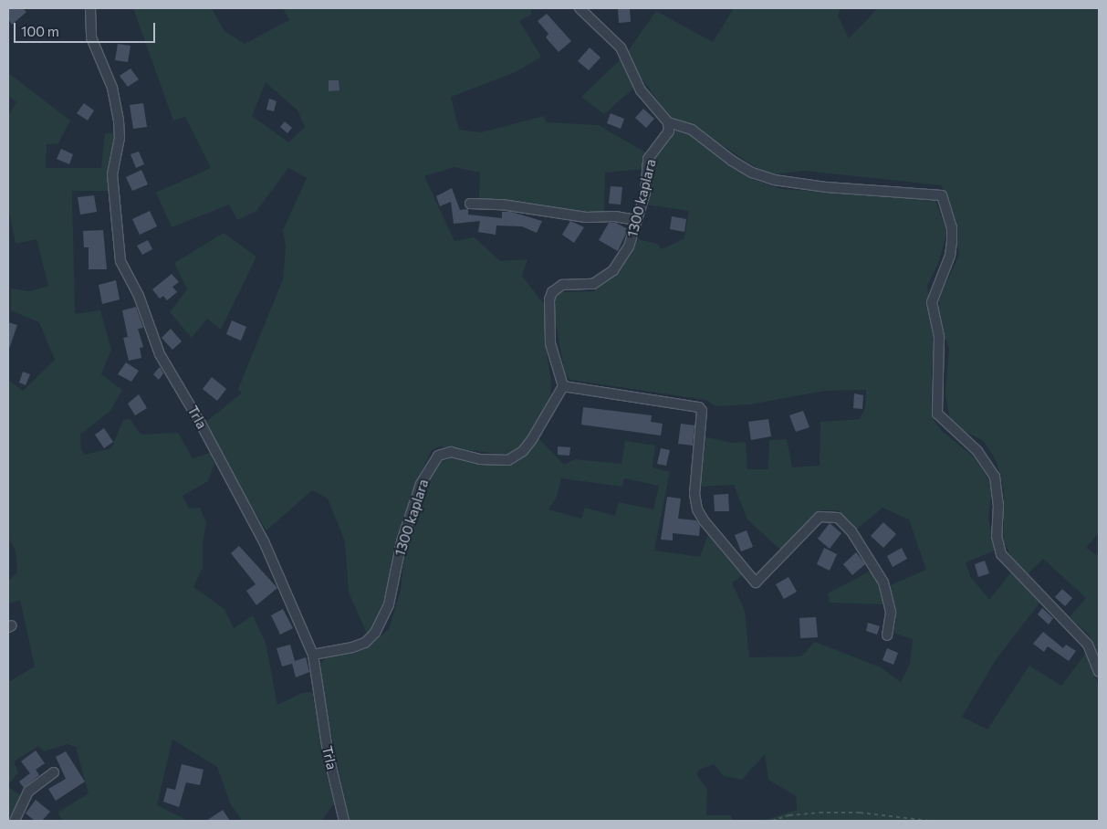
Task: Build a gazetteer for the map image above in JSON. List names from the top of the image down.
{
  "streets": {
    "street": ["1300 kaplara", "Trla"]
  },
  "crossings": [
    ["1300 kaplara", "Trla"]
  ],
  "scale_bar": "100 m"
}
